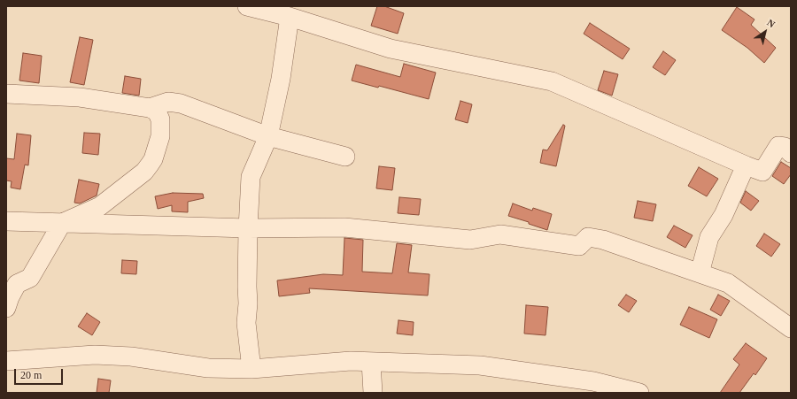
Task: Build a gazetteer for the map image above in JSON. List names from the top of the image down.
{
  "scale_bar": "20 m",
  "north": "top right"
}
